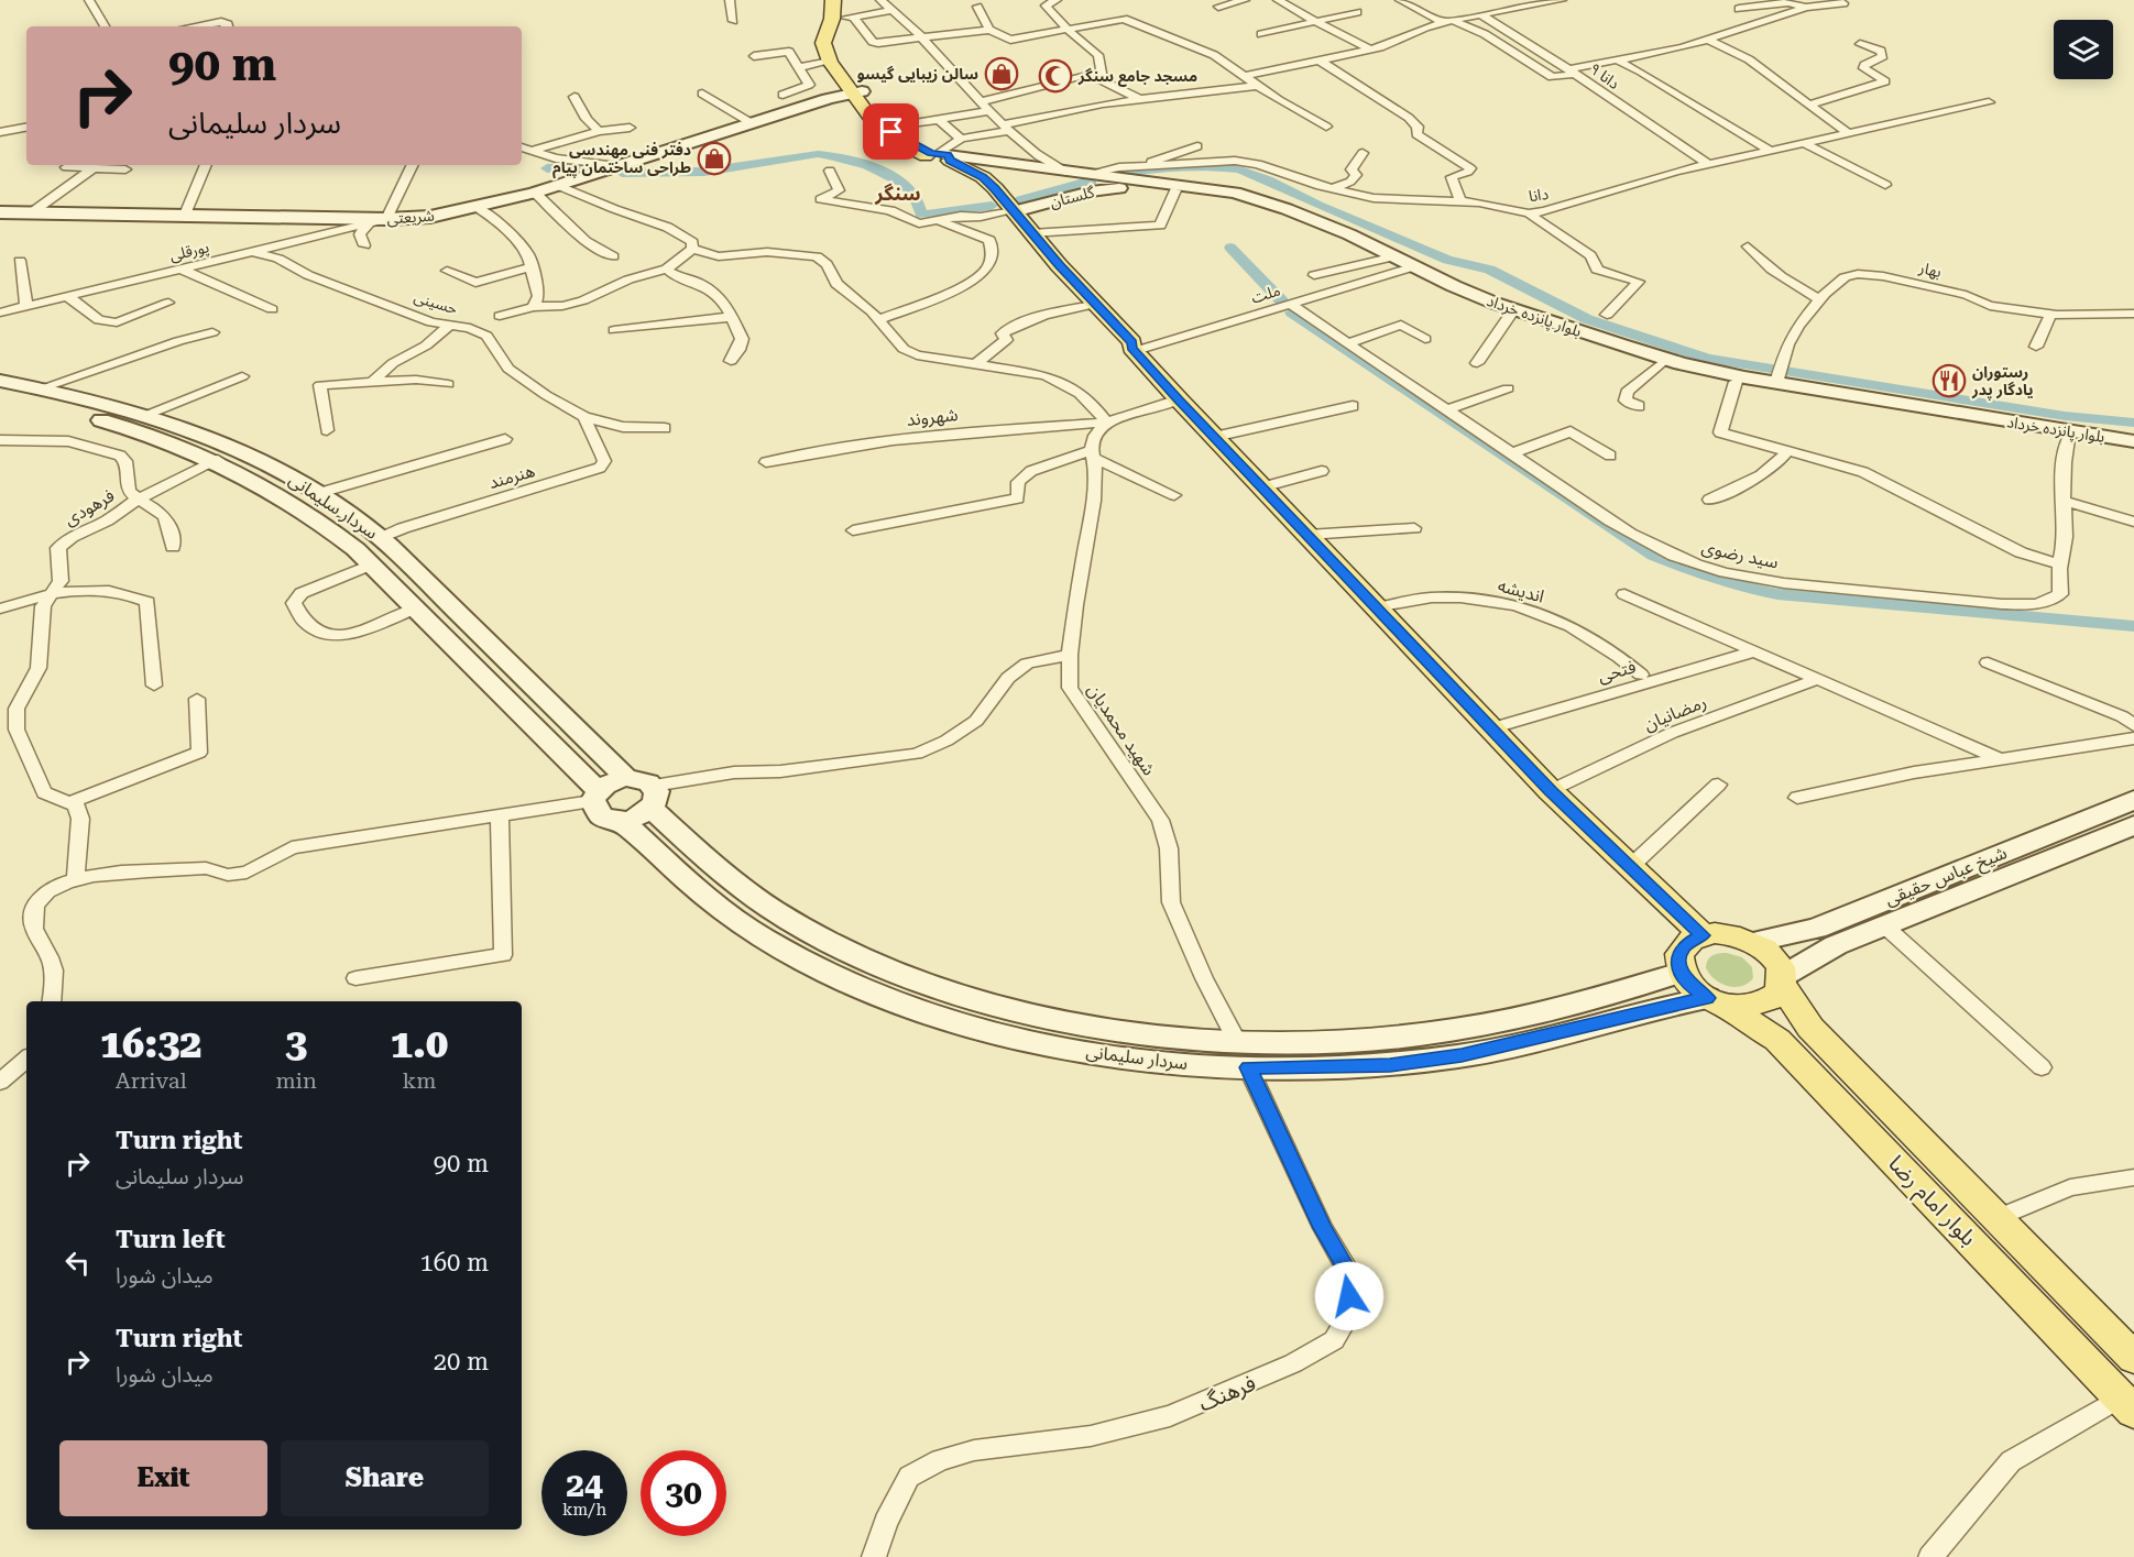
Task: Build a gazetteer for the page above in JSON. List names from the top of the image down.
{
  "streets": {
    "main road": ["بلوار امام رضا"],
    "street": [
      "دانا ۹",
      "دانا",
      "گلستان",
      "شریعتی",
      "پورقلی",
      "بهار",
      "ملت",
      "حسینی",
      "بلوار پانزده خرداد",
      "شهروند",
      "هنرمند",
      "سردار سلیمانی",
      "فرهودی",
      "سید رضوی",
      "اندیشه",
      "فتحی",
      "رمضانیان",
      "شهید محمدیان",
      "شیخ عباس حقیقی",
      "فرهنگ"
    ]
  },
  "crossings": [
    ["دانا ۹", "دانا"],
    ["دانا", "بلوار پانزده خرداد"],
    ["گلستان", "بلوار پانزده خرداد"],
    ["شریعتی", "پورقلی"],
    ["پورقلی", "حسینی"],
    ["بهار", "بلوار پانزده خرداد"],
    ["ملت", "بلوار پانزده خرداد"],
    ["ملت", "سید رضوی"],
    ["حسینی", "هنرمند"],
    ["بلوار پانزده خرداد", "سید رضوی"],
    ["شهروند", "شهید محمدیان"],
    ["هنرمند", "سردار سلیمانی"],
    ["سردار سلیمانی", "شهید محمدیان"],
    ["سردار سلیمانی", "شیخ عباس حقیقی"],
    ["سردار سلیمانی", "بلوار امام رضا"],
    ["سردار سلیمانی", "فرهنگ"],
    ["شیخ عباس حقیقی", "بلوار امام رضا"]
  ],
  "districts": ["سنگر"],
  "places": {
    "shop": ["سالن زیبایی گیسو", "دفتر فنی مهندسی طراحی ساختمان پیام"],
    "mosque": ["مسجد جامع سنگر"],
    "restaurant": ["رستوران یادگار پدر"]
  },
  "page": {
    "turn": ["90 m", "سردار سلیمانی"],
    "eta": [
      "16:32",
      "Arrival",
      "3",
      "min",
      "1.0",
      "km"
    ],
    "list": [
      {
        "name": "Turn right",
        "note": "سردار سلیمانی",
        "value": "90 m"
      },
      {
        "name": "Turn left",
        "note": "میدان شورا",
        "value": "160 m"
      },
      {
        "name": "Turn right",
        "note": "میدان شورا",
        "value": "20 m"
      }
    ],
    "buttons": ["Exit", "Share"],
    "speed": "24 km/h",
    "limit": "30"
  }
}
